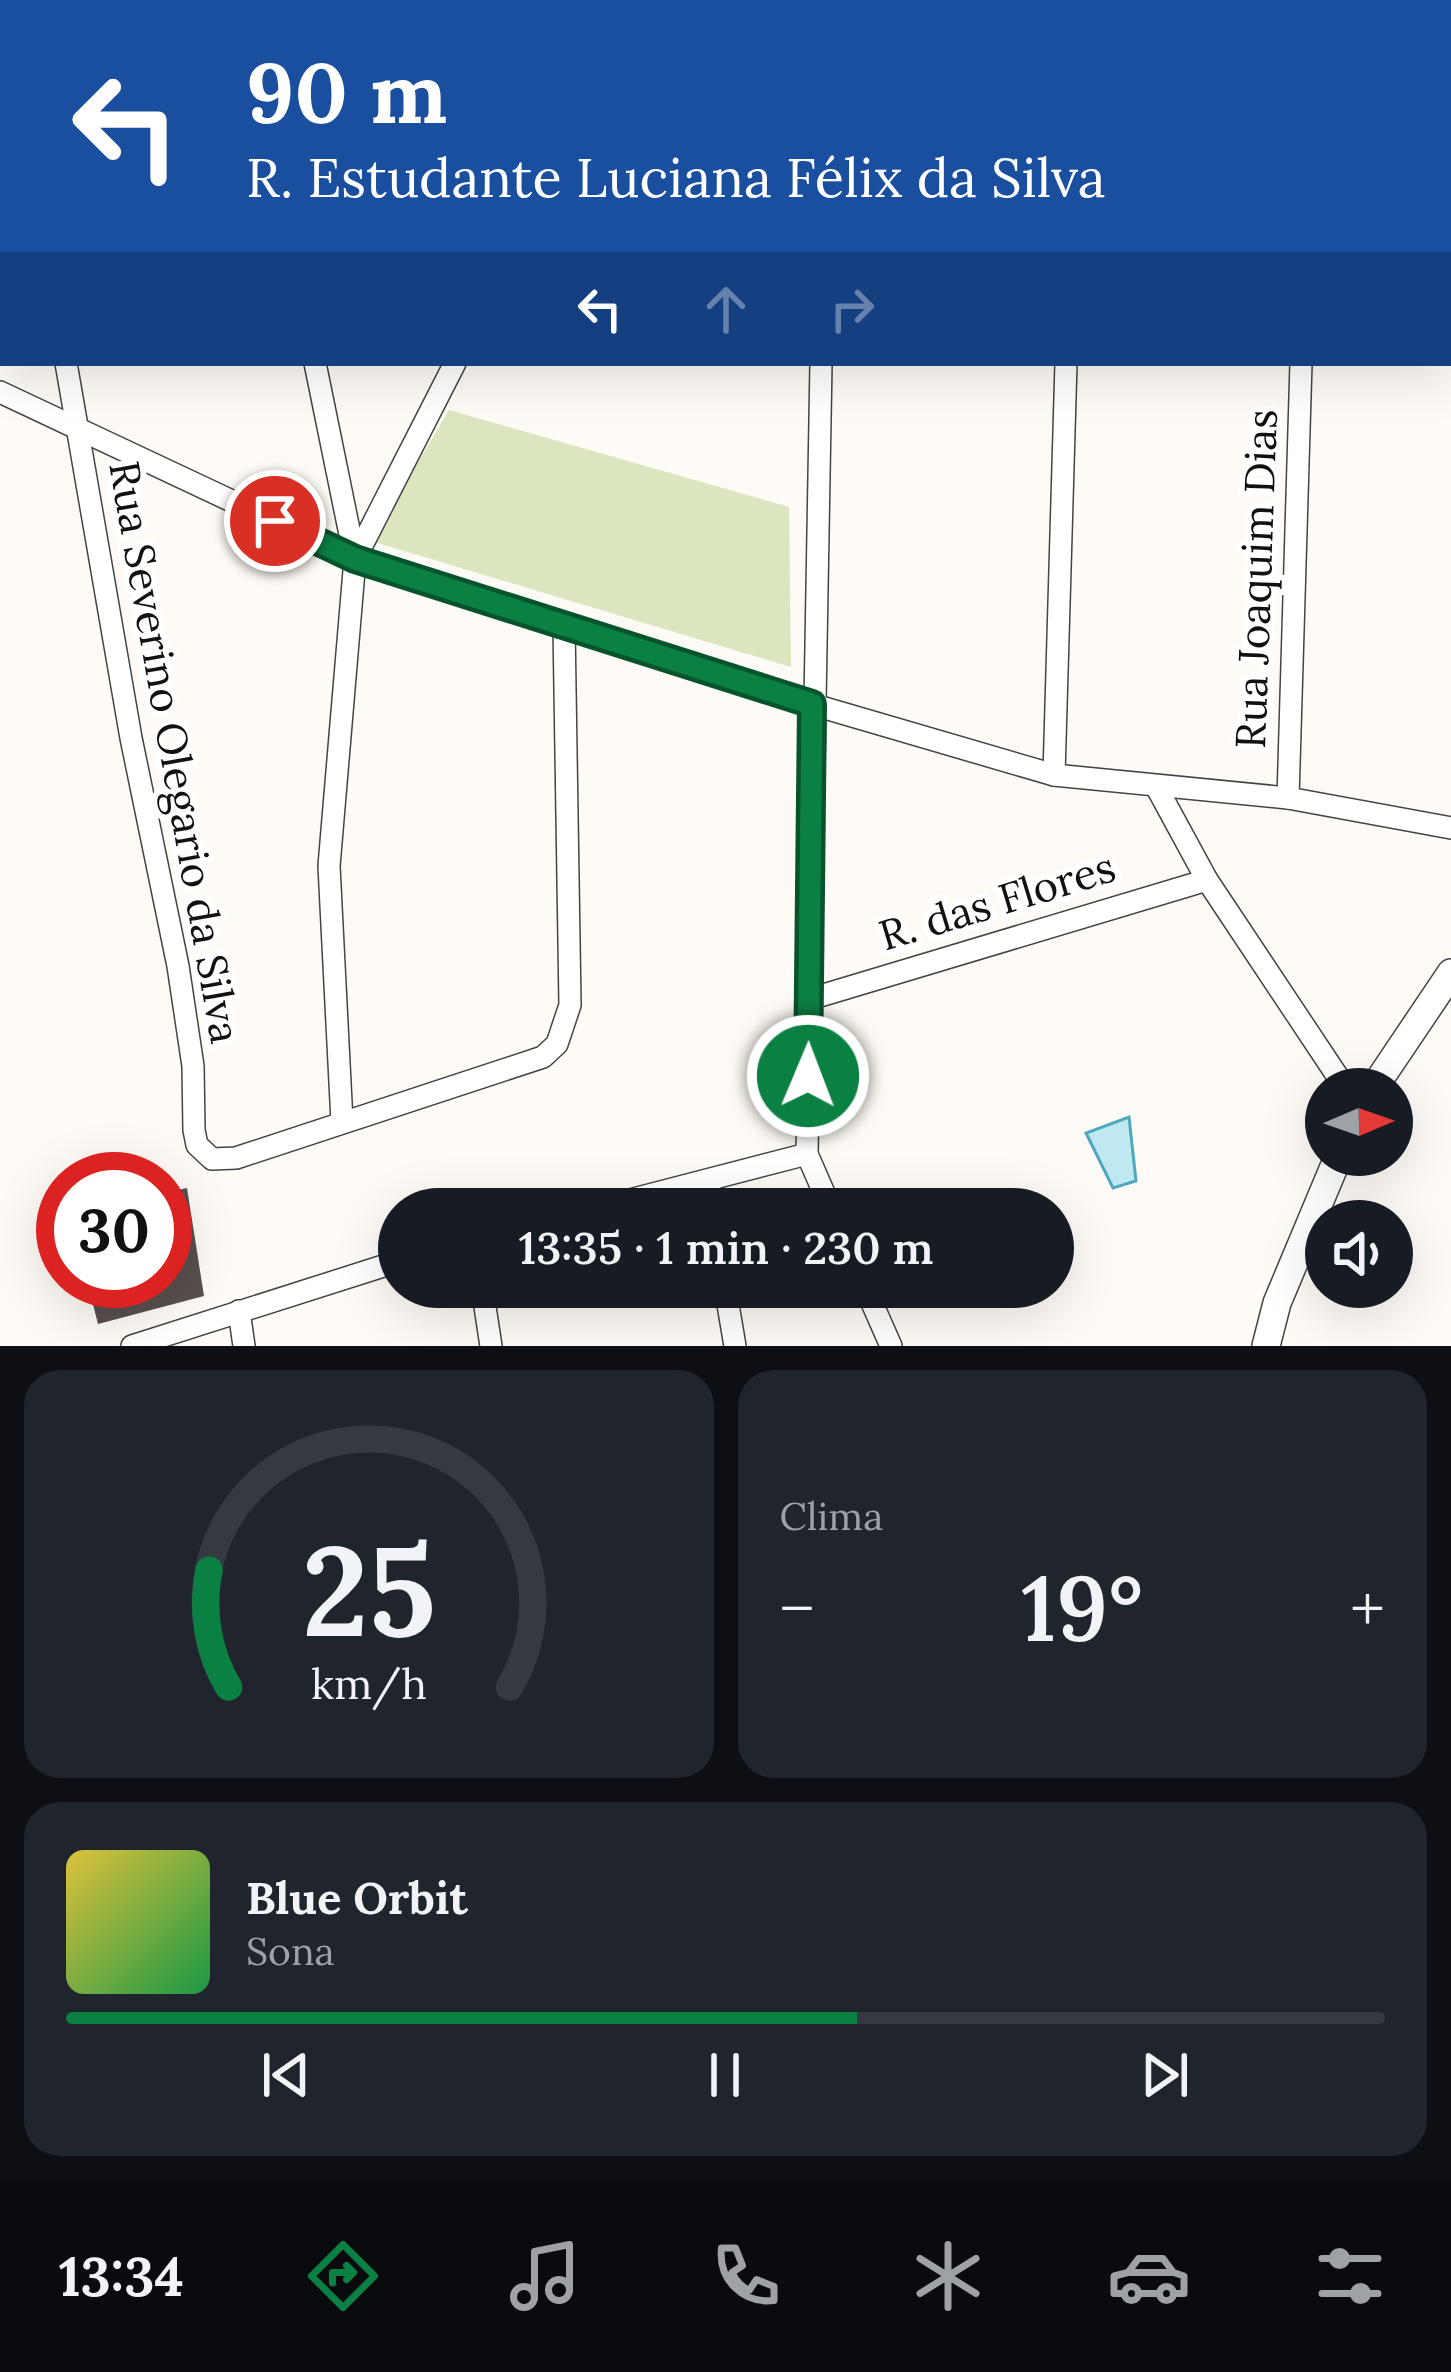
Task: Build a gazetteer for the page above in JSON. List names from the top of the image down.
{
  "streets": {
    "street": ["Rua Joaquim Dias", "Rua Severino Olegario da Silva", "R. das Flores"]
  },
  "north": "right",
  "page": {
    "turn": ["90 m", "R. Estudante Luciana Félix da Silva"],
    "limit": "30",
    "trip": "13:35 · 1 min · 230 m",
    "tile": "Clima",
    "heat": ["−", "19°", "+"],
    "song": ["Blue Orbit", "Sona"],
    "tabs": "13:34",
    "gauge": ["25", "km/h"]
  }
}
